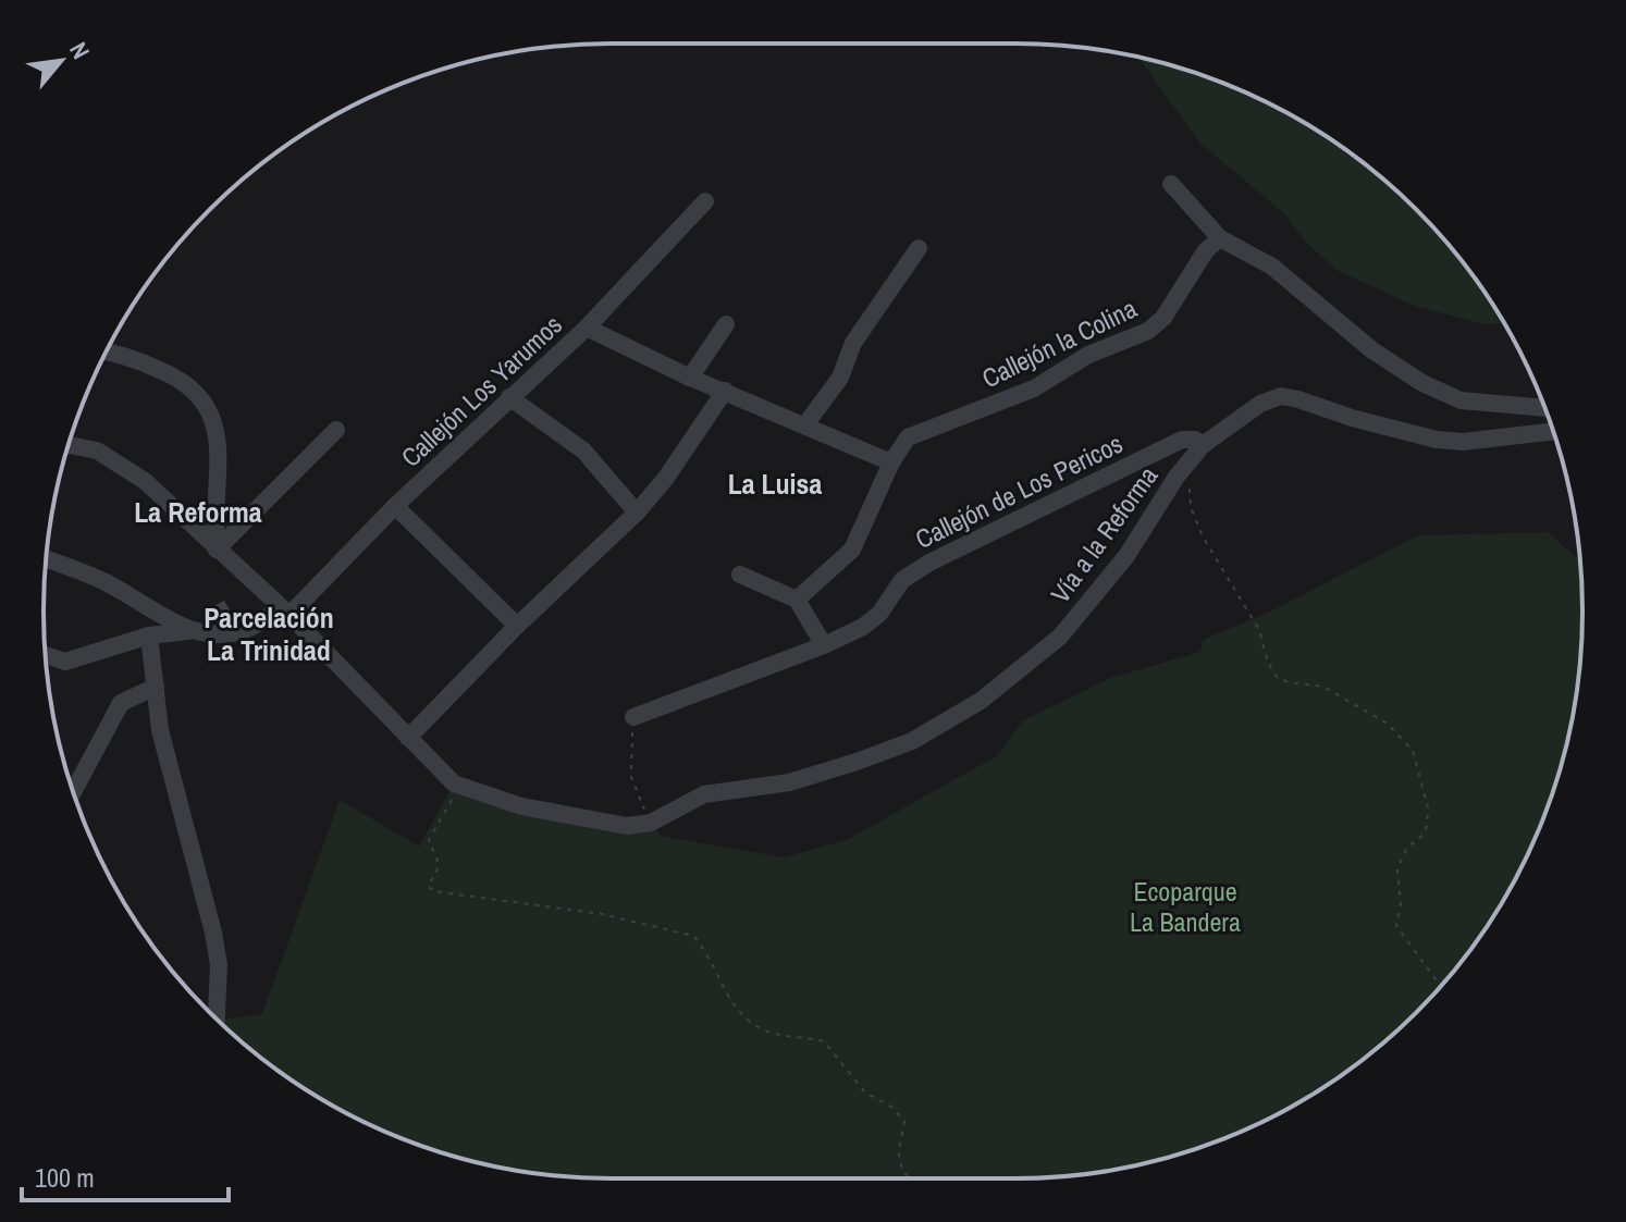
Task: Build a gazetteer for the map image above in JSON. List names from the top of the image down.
{
  "streets": {
    "street": [
      "Callejón la Colina",
      "Callejón Los Yarumos",
      "Callejón de Los Pericos",
      "Vía a la Reforma"
    ]
  },
  "crossings": [
    ["Callejón Los Yarumos", "Vía a la Reforma"],
    ["Callejón de Los Pericos", "Vía a la Reforma"]
  ],
  "districts": ["La Luisa", "La Reforma", "Parcelación La Trinidad"],
  "parks": ["Ecoparque La Bandera"],
  "scale_bar": "100 m",
  "north": "top right"
}
